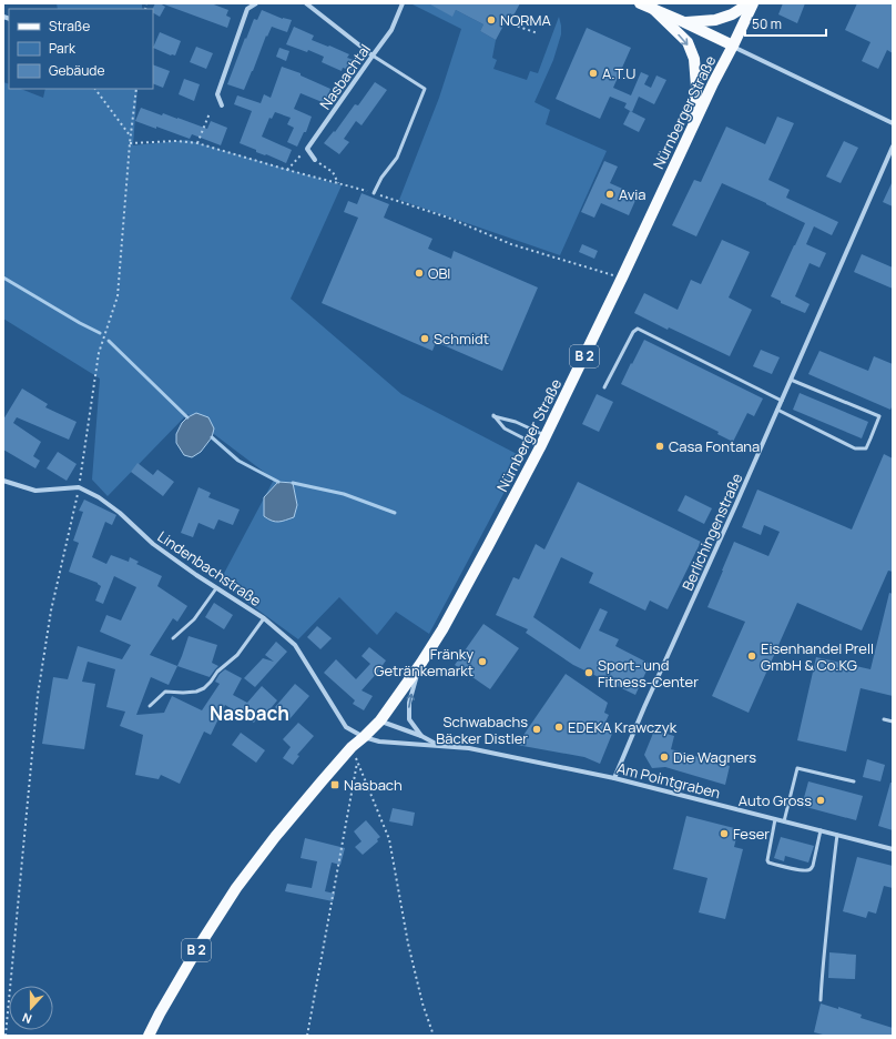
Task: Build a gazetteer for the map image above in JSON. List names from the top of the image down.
{
  "streets": {
    "main road": ["Nürnberger Straße", "B 2"],
    "street": [
      "Nasbachtal",
      "Berlichingenstraße",
      "Lindenbachstraße",
      "Am Pointgraben"
    ]
  },
  "crossings": [
    ["Nürnberger Straße", "Lindenbachstraße"],
    ["Nürnberger Straße", "Am Pointgraben"],
    ["Berlichingenstraße", "Am Pointgraben"],
    ["Lindenbachstraße", "Am Pointgraben"]
  ],
  "districts": ["Nasbach"],
  "places": {
    "other": [
      "NORMA",
      "A.T.U",
      "Avia",
      "OBI",
      "Schmidt",
      "Casa Fontana",
      "Eisenhandel Prell GmbH & Co.KG",
      "Fränky Getränkemarkt",
      "Sport- und Fitness-Center",
      "EDEKA Krawczyk",
      "Schwabachs Bäcker Distler",
      "Die Wagners",
      "Auto Gross",
      "Feser"
    ],
    "transit": ["Nasbach"]
  },
  "legend": ["Straße", "Park", "Gebäude"],
  "scale_bar": "50 m",
  "north": "bottom"
}
